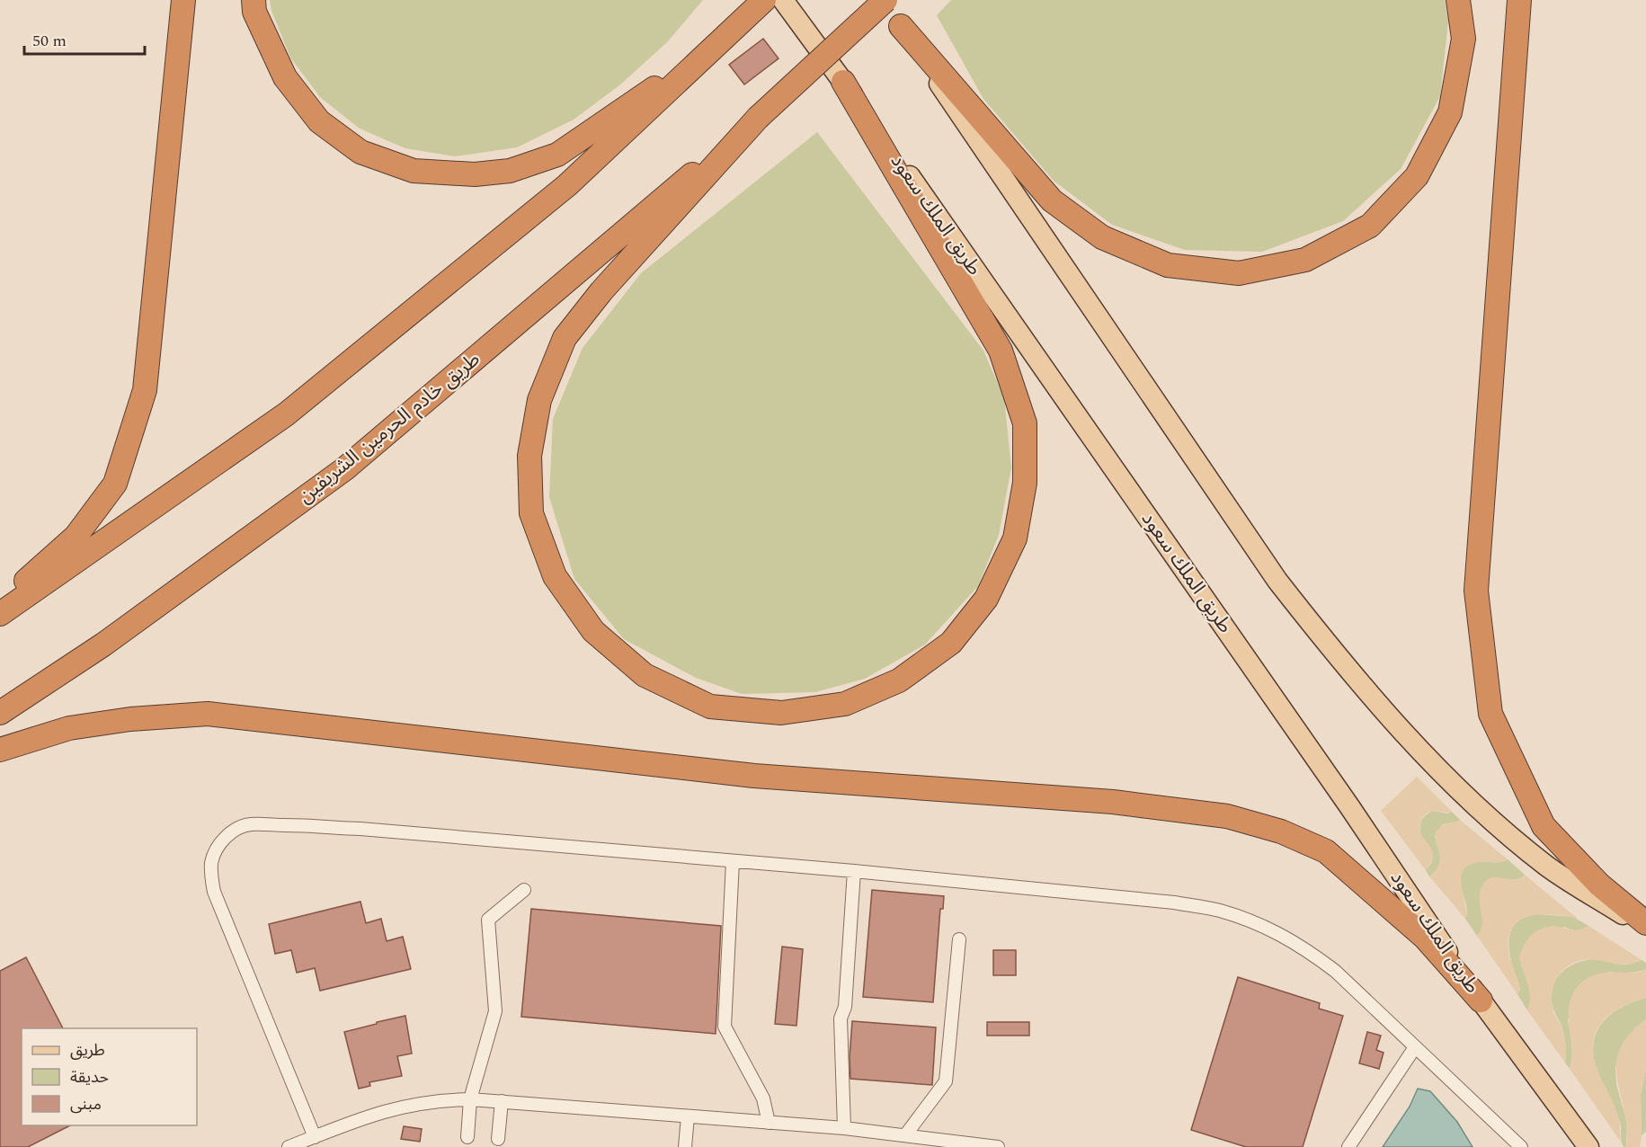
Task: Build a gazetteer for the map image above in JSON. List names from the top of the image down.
{
  "streets": {
    "highway": ["طريق خادم الحرمين الشريفين"],
    "main road": ["طريق الملك سعود"]
  },
  "legend": ["طريق", "حديقة", "مبنى"],
  "scale_bar": "50 m"
}
